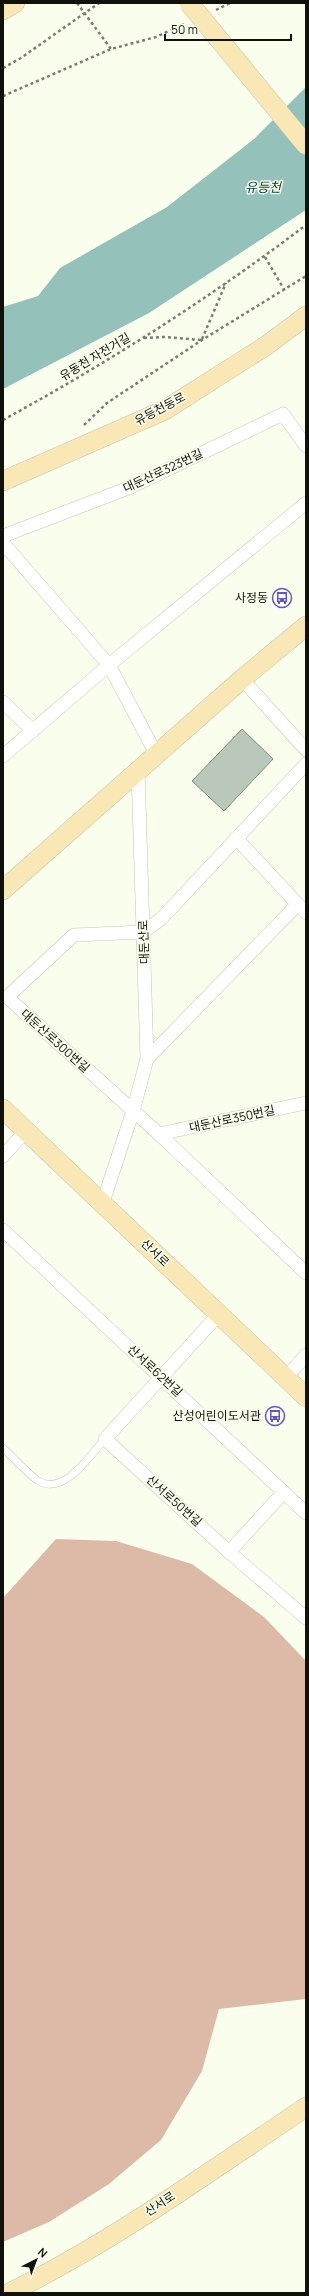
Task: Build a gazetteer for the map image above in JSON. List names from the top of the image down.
{
  "streets": {
    "main road": ["유등천동로", "산서로"],
    "street": [
      "대둔산로323번길",
      "대둔산로",
      "대둔산로300번길",
      "대둔산로350번길",
      "산서로62번길",
      "산서로50번길"
    ],
    "path": ["유동천 자전거길"]
  },
  "crossings": [
    ["대둔산로", "대둔산로300번길"],
    ["대둔산로", "산서로"],
    ["대둔산로300번길", "대둔산로350번길"]
  ],
  "water": ["유등천"],
  "places": {
    "bus stop": ["사정동", "산성어린이도서관"]
  },
  "scale_bar": "50 m",
  "north": "top right"
}
